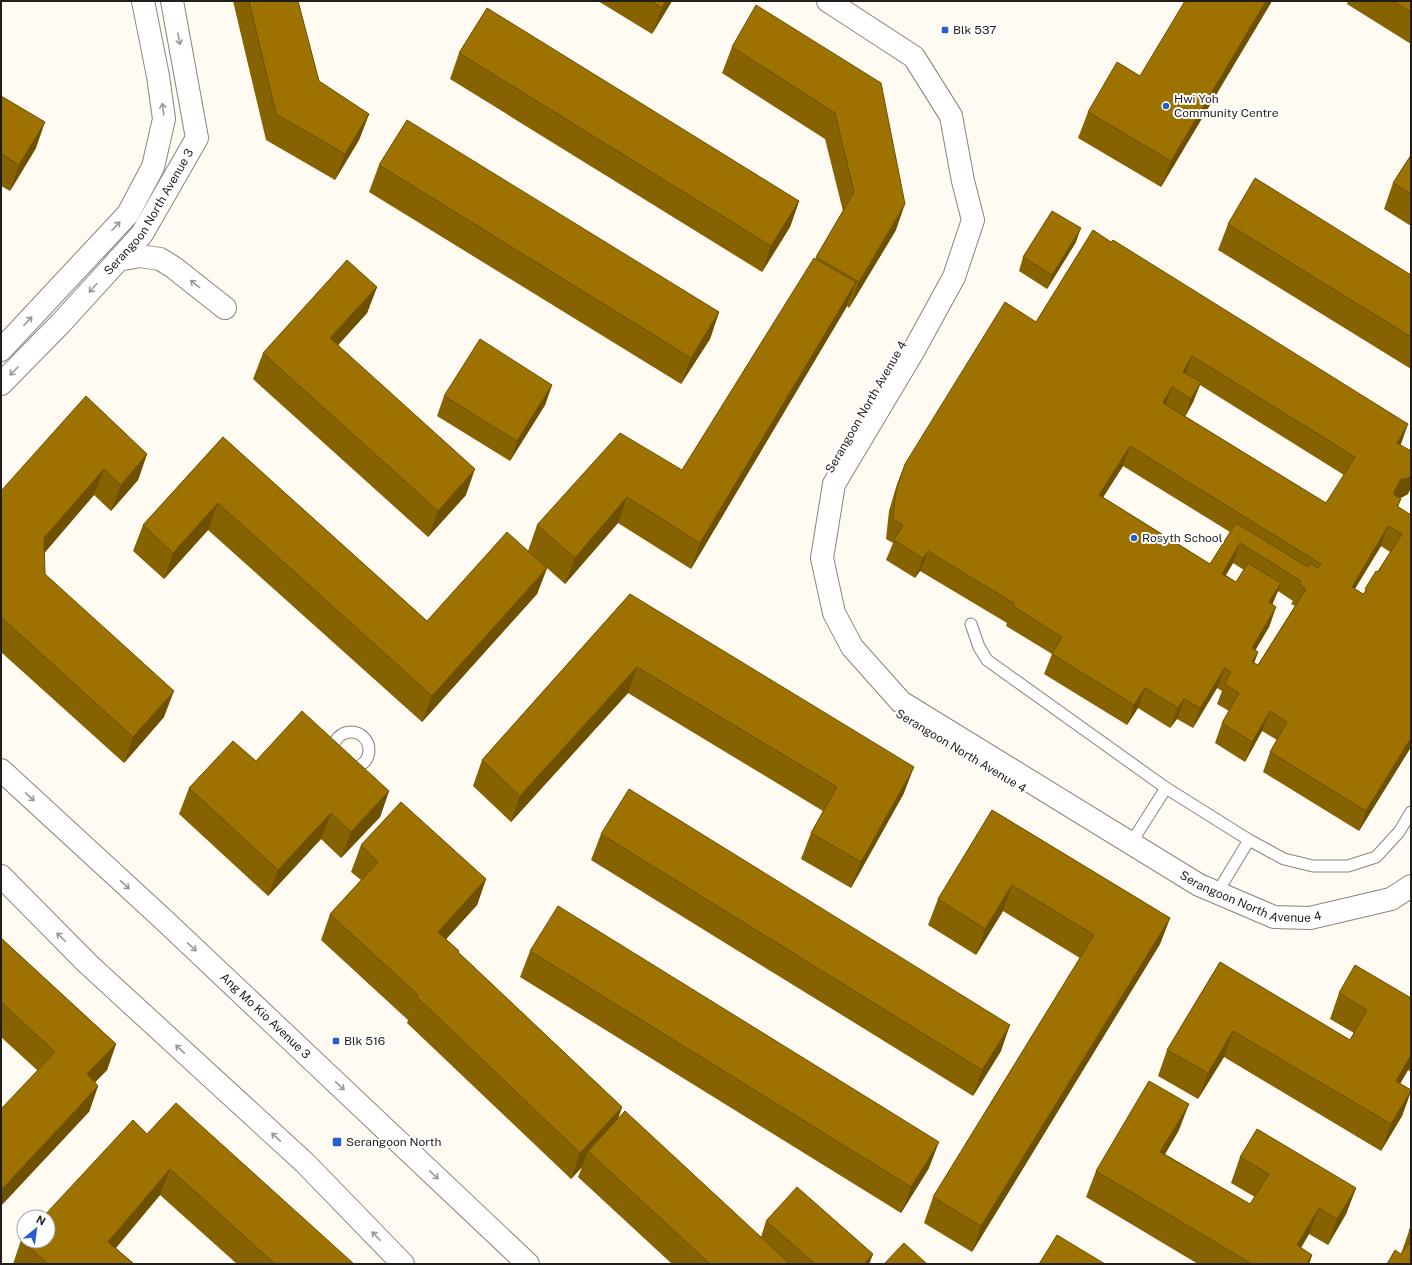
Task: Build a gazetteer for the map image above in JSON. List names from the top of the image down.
{
  "streets": {
    "main road": ["Serangoon North Avenue 3", "Serangoon North Avenue 4", "Ang Mo Kio Avenue 3"]
  },
  "places": {
    "transit": ["Blk 537", "Blk 516", "Serangoon North"],
    "other": ["Hwi Yoh Community Centre", "Rosyth School"]
  },
  "north": "top right"
}
